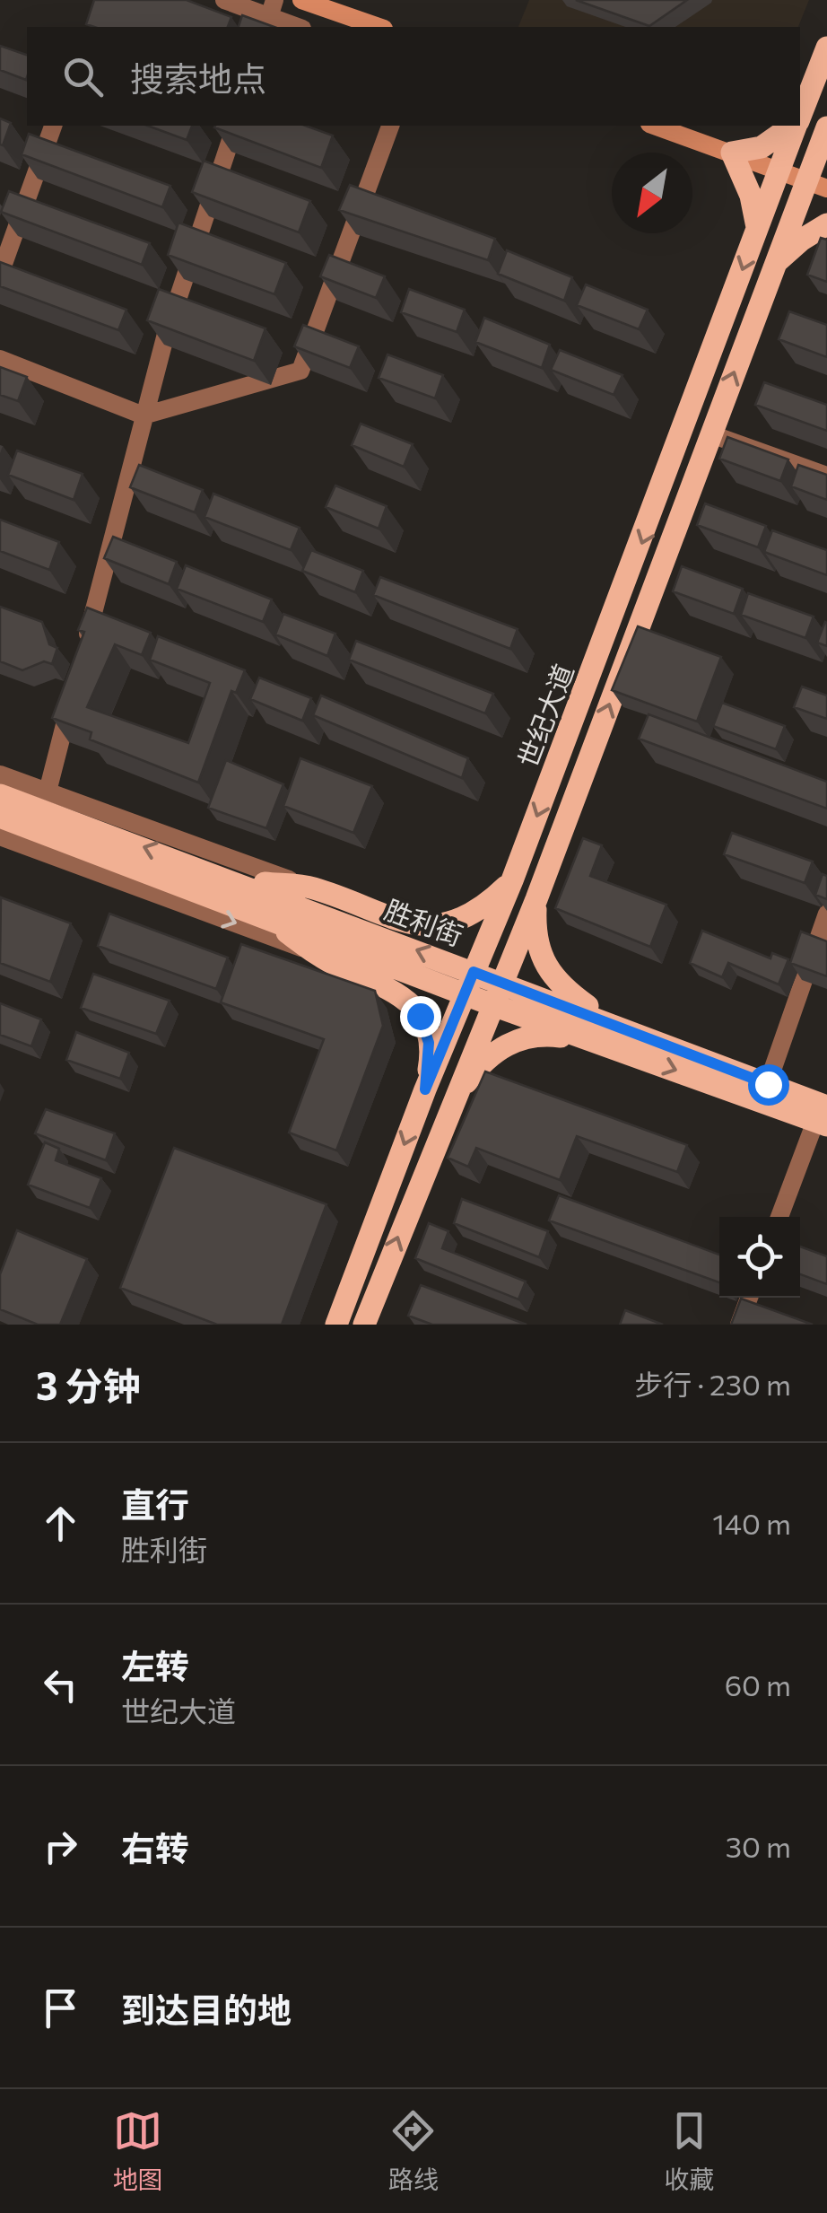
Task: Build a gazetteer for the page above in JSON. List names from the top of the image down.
{
  "streets": {
    "main road": ["世纪大道", "胜利街"]
  },
  "crossings": [
    ["世纪大道", "胜利街"]
  ],
  "north": "bottom left",
  "page": {
    "search": "搜索地点",
    "heading": ["3 分钟", "步行 · 230 m"],
    "list": [
      ["直行", "胜利街", "140 m"],
      ["左转", "世纪大道", "60 m"],
      ["右转", "30 m"],
      "到达目的地"
    ],
    "nav": ["地图", "路线", "收藏"]
  }
}
